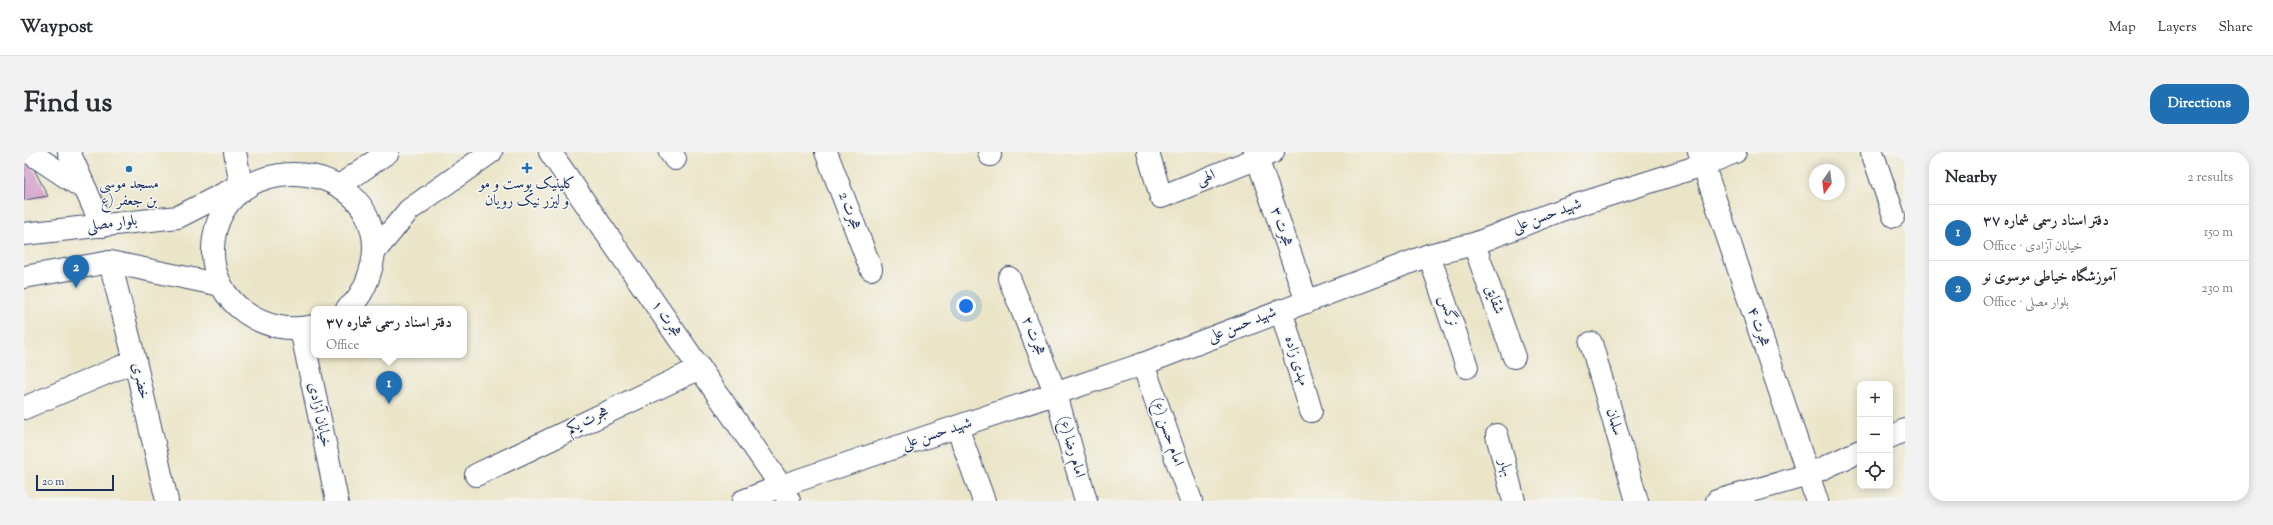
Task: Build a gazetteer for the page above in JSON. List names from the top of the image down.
{
  "streets": {
    "street": [
      "الهی",
      "هجرت 2",
      "شهید حسن علی",
      "بلوار مصلی",
      "هجرت ۳",
      "شقایق",
      "نرگس",
      "هجرت ۱",
      "هجرت ۴",
      "هجرت ۲",
      "مهدی زاده",
      "خضری",
      "خیابان آزادی",
      "هجرت یکم",
      "سلمان",
      "امام حسن (ع)",
      "امام رضا (ع)",
      "بهار"
    ]
  },
  "crossings": [
    ["الهی", "هجرت ۳"],
    ["شهید حسن علی", "هجرت ۳"],
    ["شهید حسن علی", "شقایق"],
    ["شهید حسن علی", "نرگس"],
    ["شهید حسن علی", "هجرت ۱"],
    ["شهید حسن علی", "هجرت ۴"],
    ["شهید حسن علی", "هجرت ۲"],
    ["شهید حسن علی", "مهدی زاده"],
    ["شهید حسن علی", "امام حسن (ع)"],
    ["شهید حسن علی", "امام رضا (ع)"],
    ["هجرت ۱", "هجرت یکم"],
    ["هجرت ۲", "امام رضا (ع)"]
  ],
  "places": {
    "health": ["کلینیک پوست و مو و لیزر نیک رویان"],
    "other": ["مسجد موسی بن جعفر (ع"]
  },
  "scale_bar": "20 m",
  "north": "bottom",
  "page": {
    "header": "Waypost",
    "nav": ["Map", "Layers", "Share"],
    "title": "Find us",
    "buttons": "Directions",
    "heading": ["Nearby", "2 results"],
    "list": [
      {
        "mark": "1",
        "name": "دفتر اسناد رسمی شماره ۳۷",
        "note": "Office · خیابان آزادی",
        "value": "150 m"
      },
      {
        "mark": "2",
        "name": "آموزشگاه خیاطی موسوی نو",
        "note": "Office · بلوار مصلی",
        "value": "230 m"
      }
    ],
    "pins": ["2", "1"],
    "popup": ["دفتر اسناد رسمی شماره ۳۷", "Office"],
    "map_buttons": ["+", "−"],
    "scale": "20 m"
  }
}
